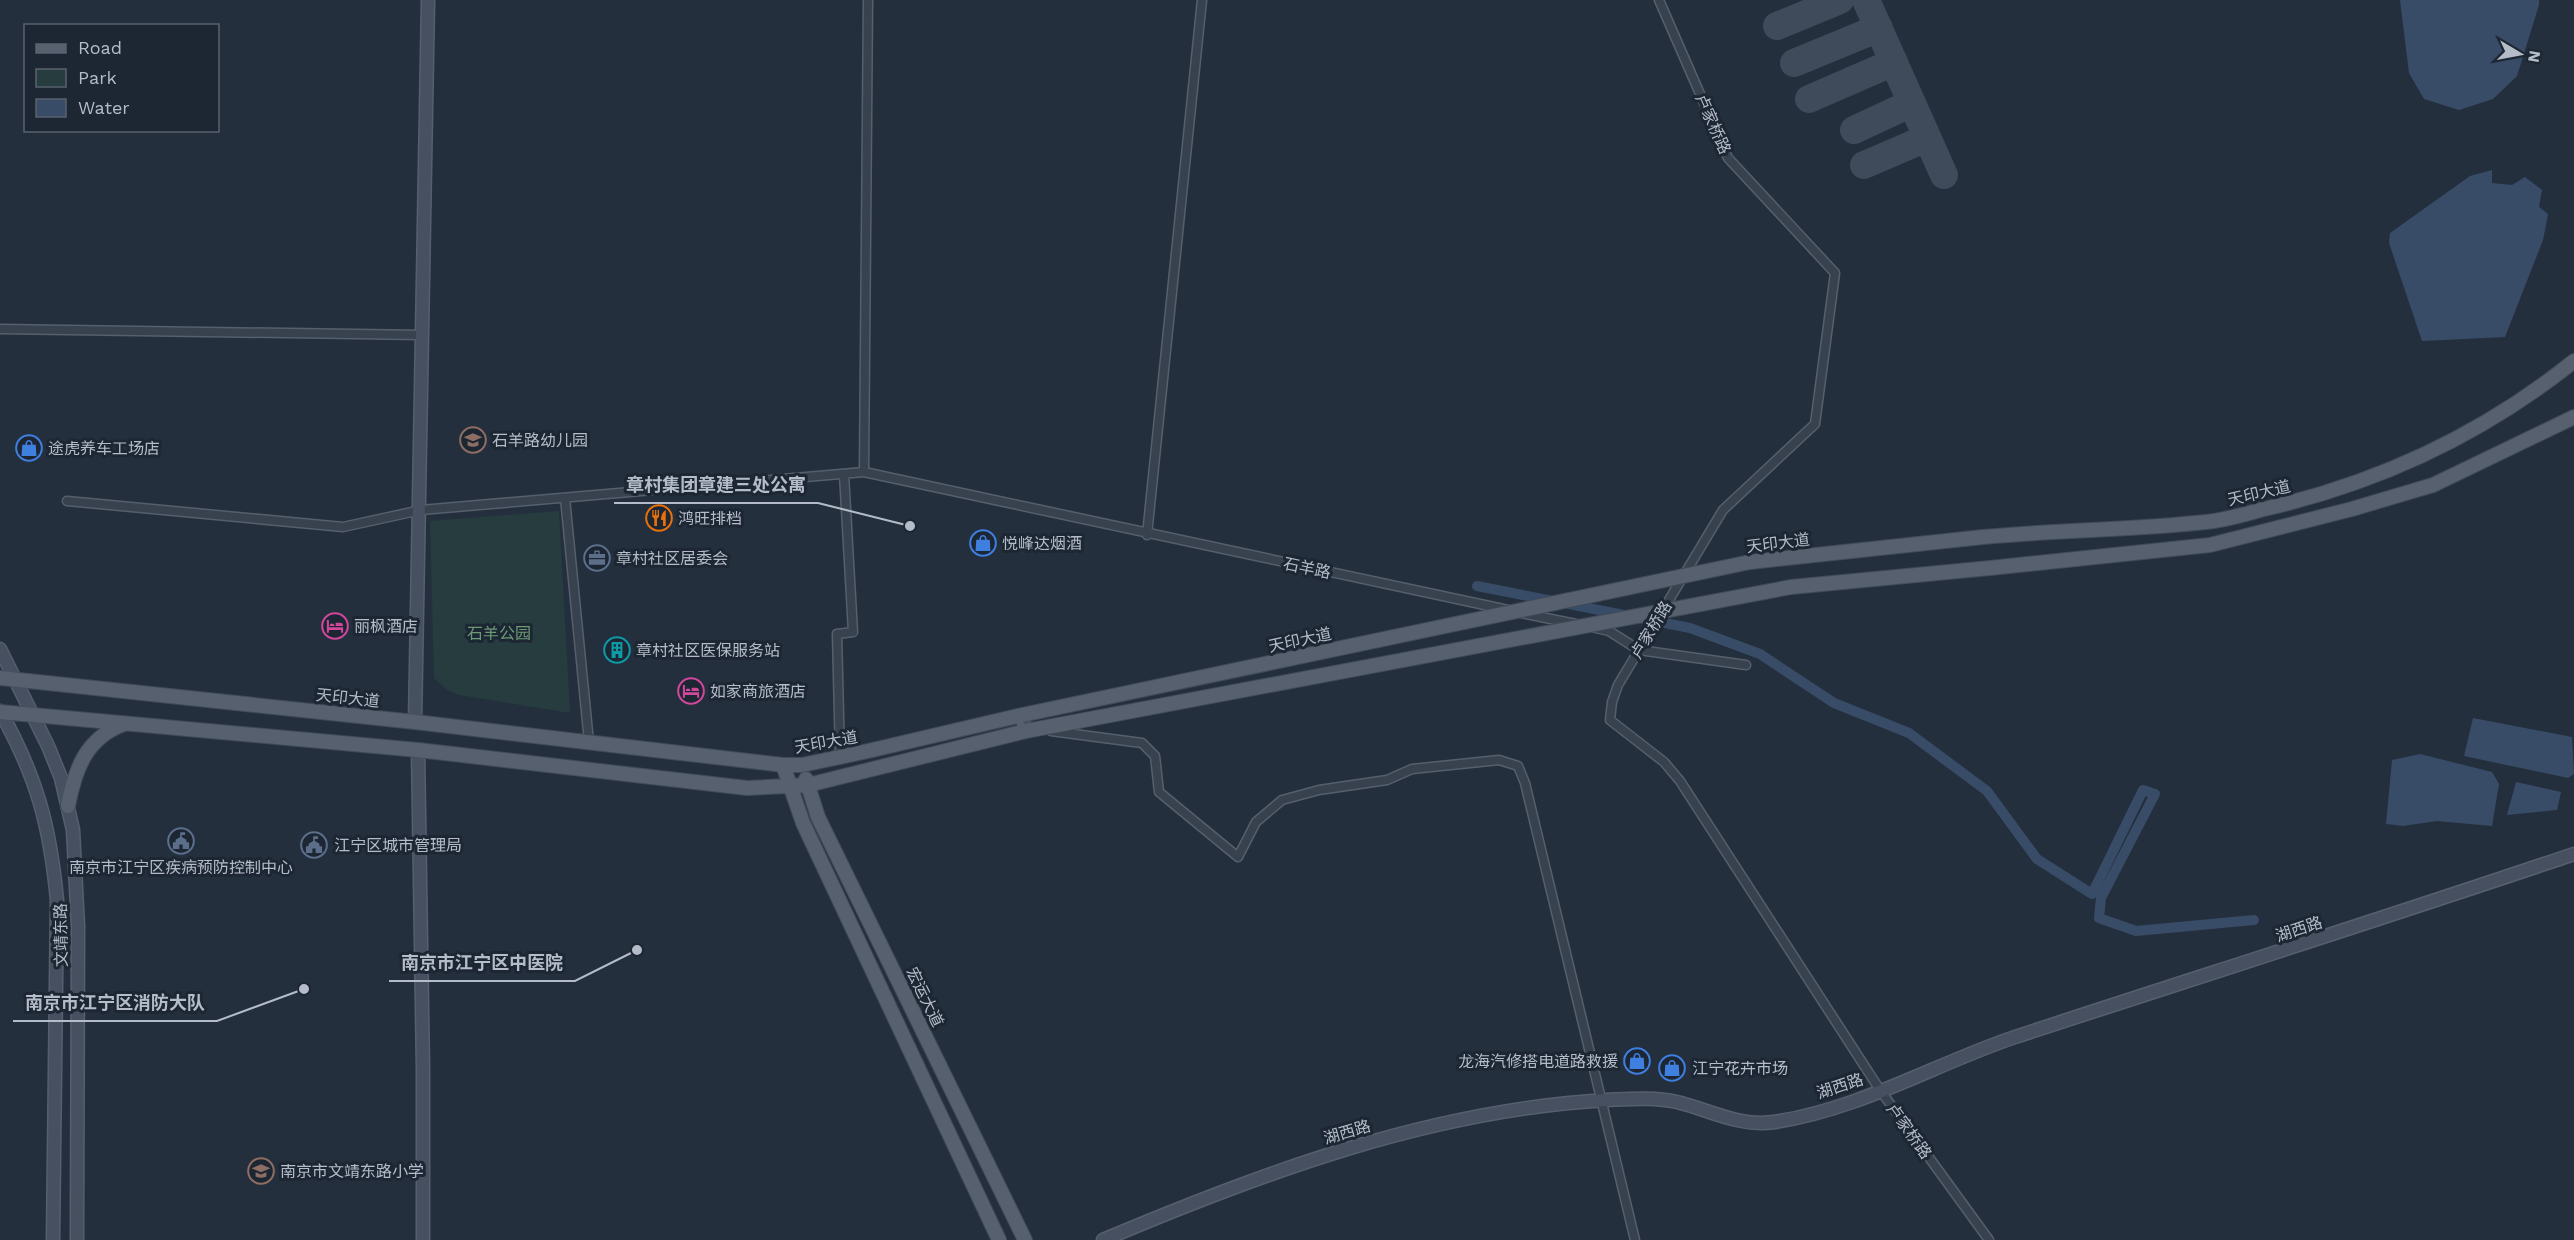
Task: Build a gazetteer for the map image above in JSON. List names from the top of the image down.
{
  "streets": {
    "main road": ["天印大道", "宏运大道"],
    "street": [
      "卢家桥路",
      "石羊路",
      "湖西路",
      "文靖东路"
    ]
  },
  "crossings": [
    ["卢家桥路", "石羊路"],
    ["卢家桥路", "湖西路"],
    ["天印大道", "文靖东路"],
    ["天印大道", "宏运大道"]
  ],
  "parks": ["石羊公园"],
  "places": {
    "school or university": ["石羊路幼儿园", "南京市文靖东路小学"],
    "shop": [
      "途虎养车工场店",
      "悦峰达烟酒",
      "龙海汽修搭电道路救援",
      "江宁花卉市场"
    ],
    "restaurant": ["鸿旺排档"],
    "other": ["章村集团章建三处公寓", "南京市江宁区中医院", "南京市江宁区消防大队"],
    "office": ["章村社区居委会"],
    "hotel": ["丽枫酒店", "如家商旅酒店"],
    "building": ["章村社区医保服务站"],
    "public building": ["南京市江宁区疾病预防控制中心", "江宁区城市管理局"]
  },
  "legend": ["Road", "Park", "Water"],
  "north": "right"
}
